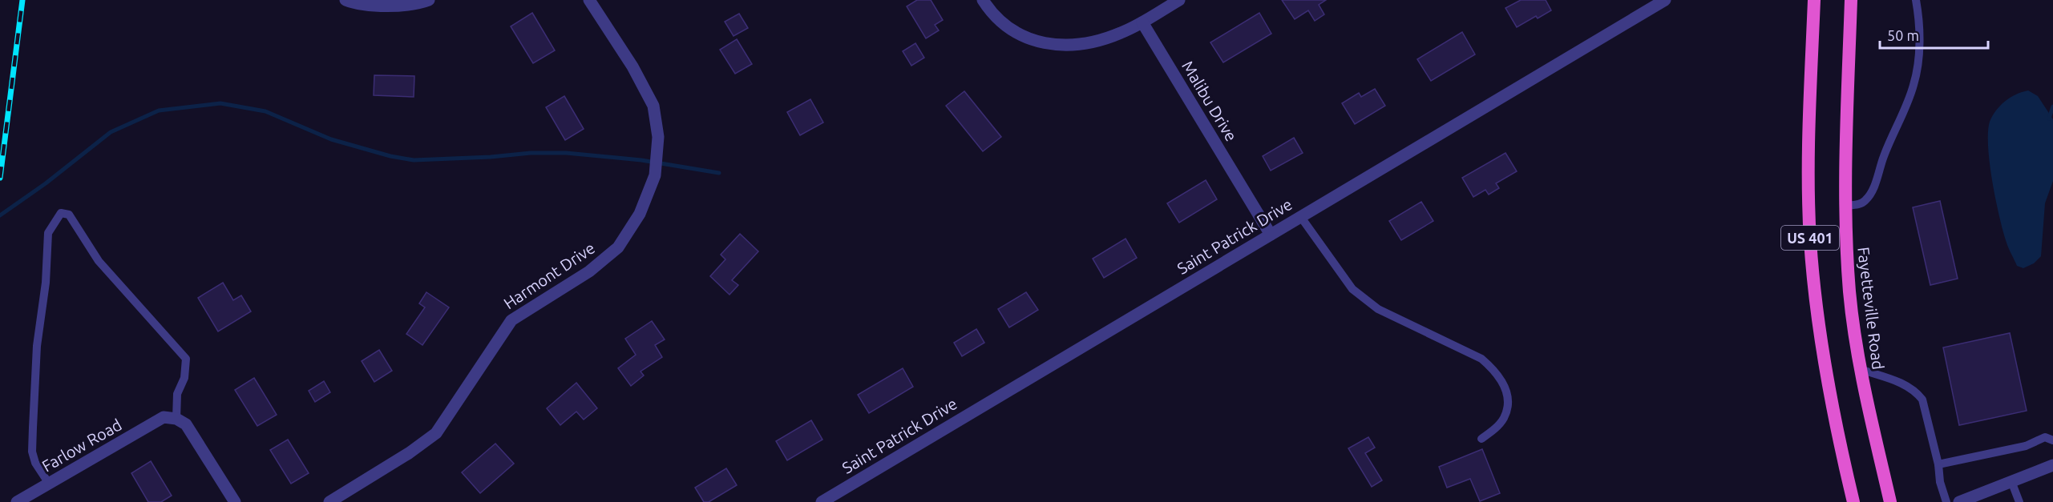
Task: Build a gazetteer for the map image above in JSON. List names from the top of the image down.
{
  "streets": {
    "highway": ["US 401", "Fayetteville Road"],
    "street": [
      "Malibu Drive",
      "Saint Patrick Drive",
      "Harmont Drive",
      "Farlow Road"
    ]
  },
  "crossings": [
    ["Malibu Drive", "Saint Patrick Drive"]
  ],
  "scale_bar": "50 m"
}
